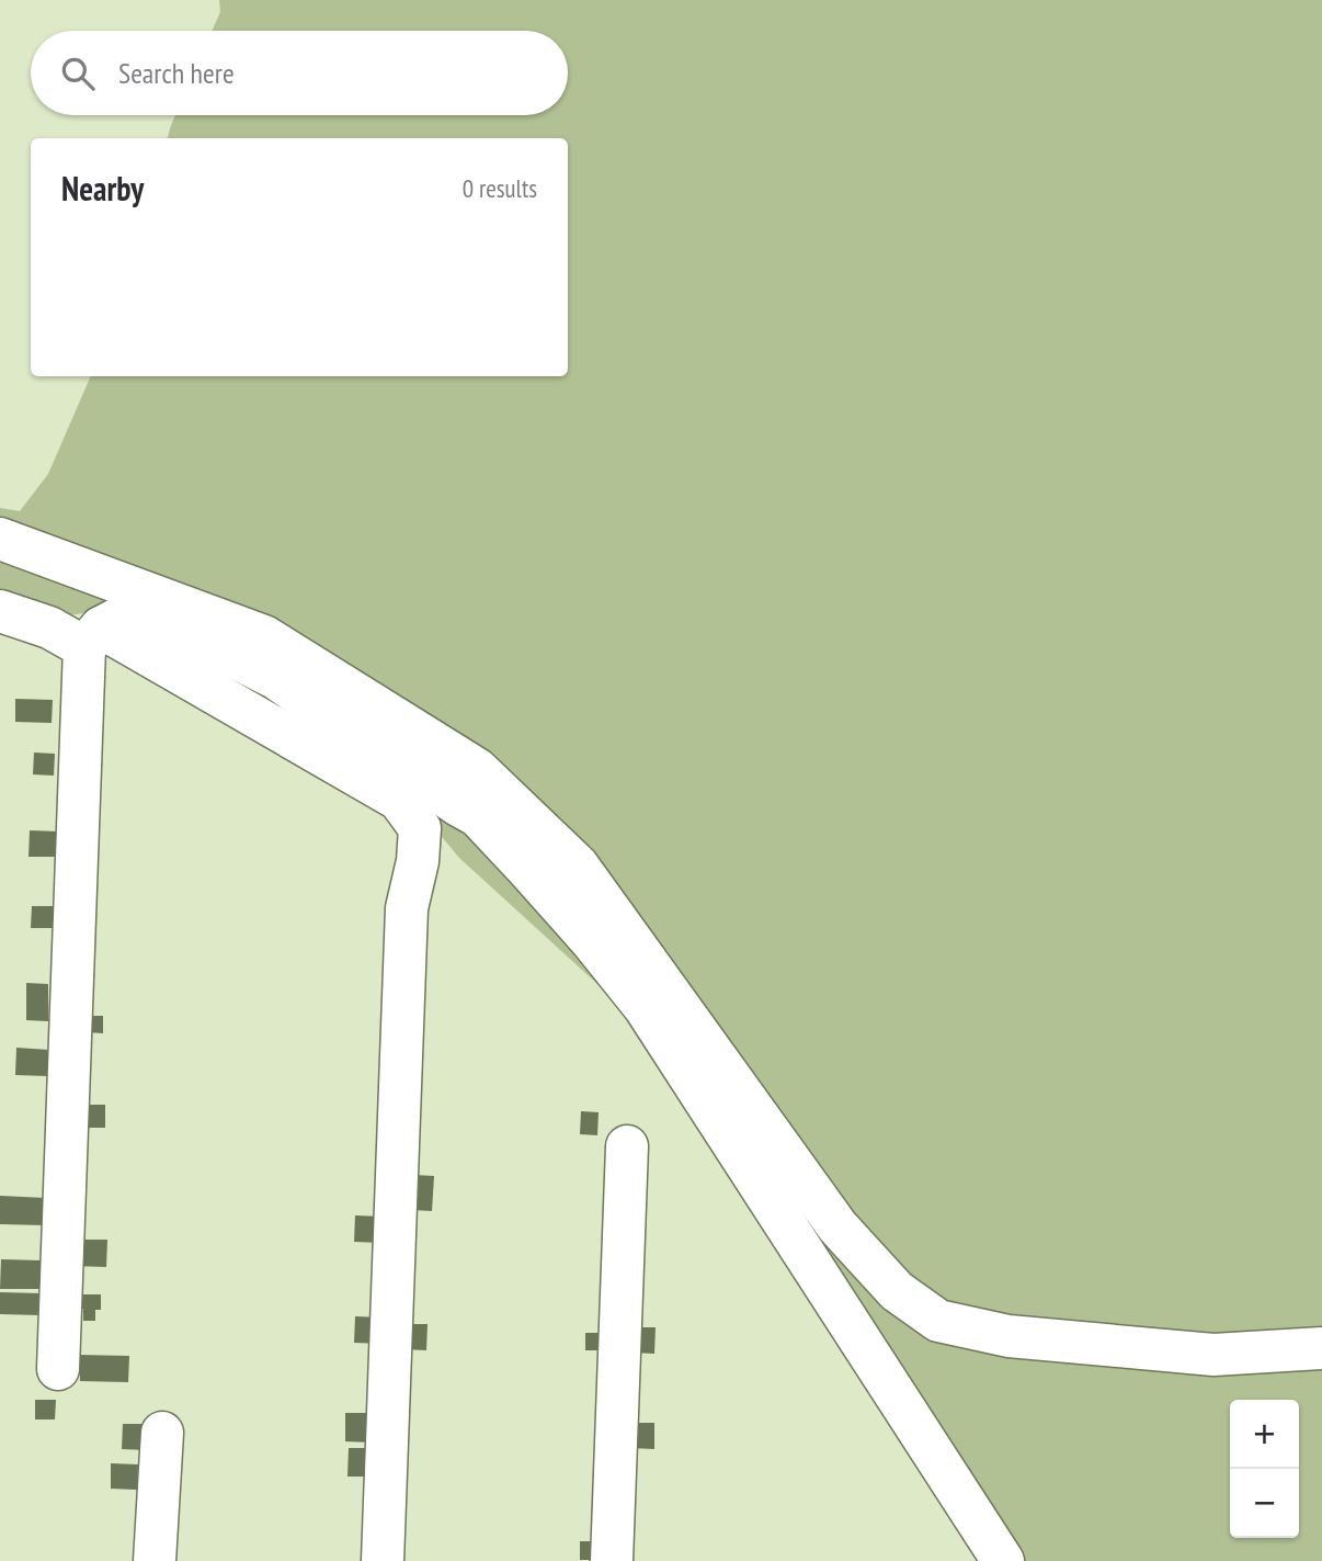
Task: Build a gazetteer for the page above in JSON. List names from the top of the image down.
{
  "page": {
    "search": "Search here",
    "heading": ["Nearby", "0 results"],
    "map_buttons": ["+", "−"]
  }
}
